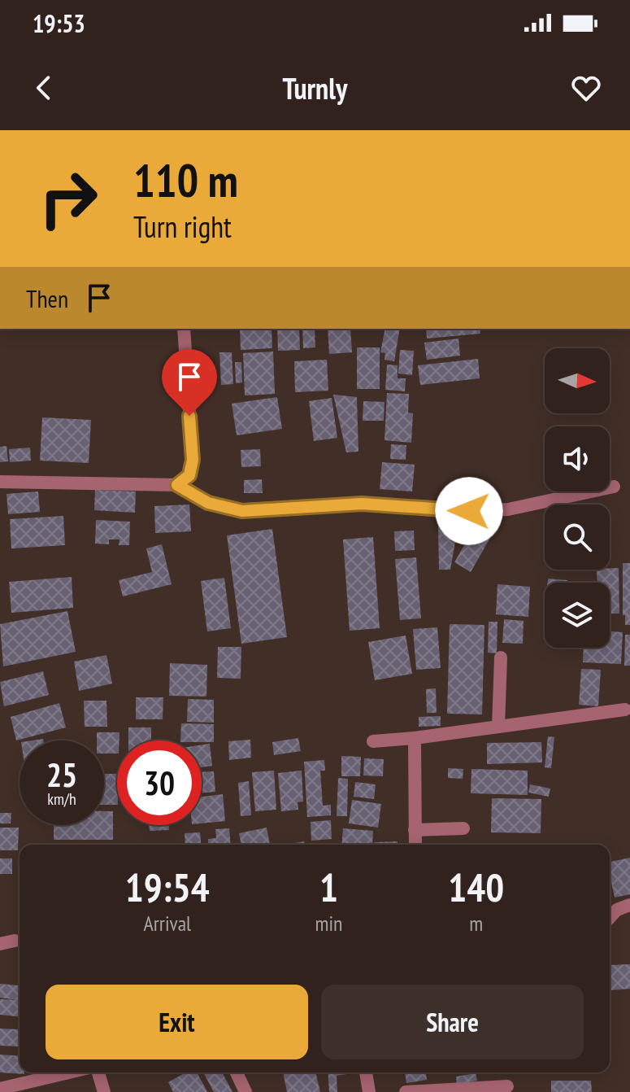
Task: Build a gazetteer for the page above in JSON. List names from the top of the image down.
{
  "north": "right",
  "page": {
    "status": "19:53",
    "header": "Turnly",
    "turn": ["110 m", "Turn right"],
    "then": "Then",
    "speed": "25 km/h",
    "limit": "30",
    "eta": [
      "19:54",
      "Arrival",
      "1",
      "min",
      "140",
      "m"
    ],
    "buttons": ["Exit", "Share"]
  }
}
